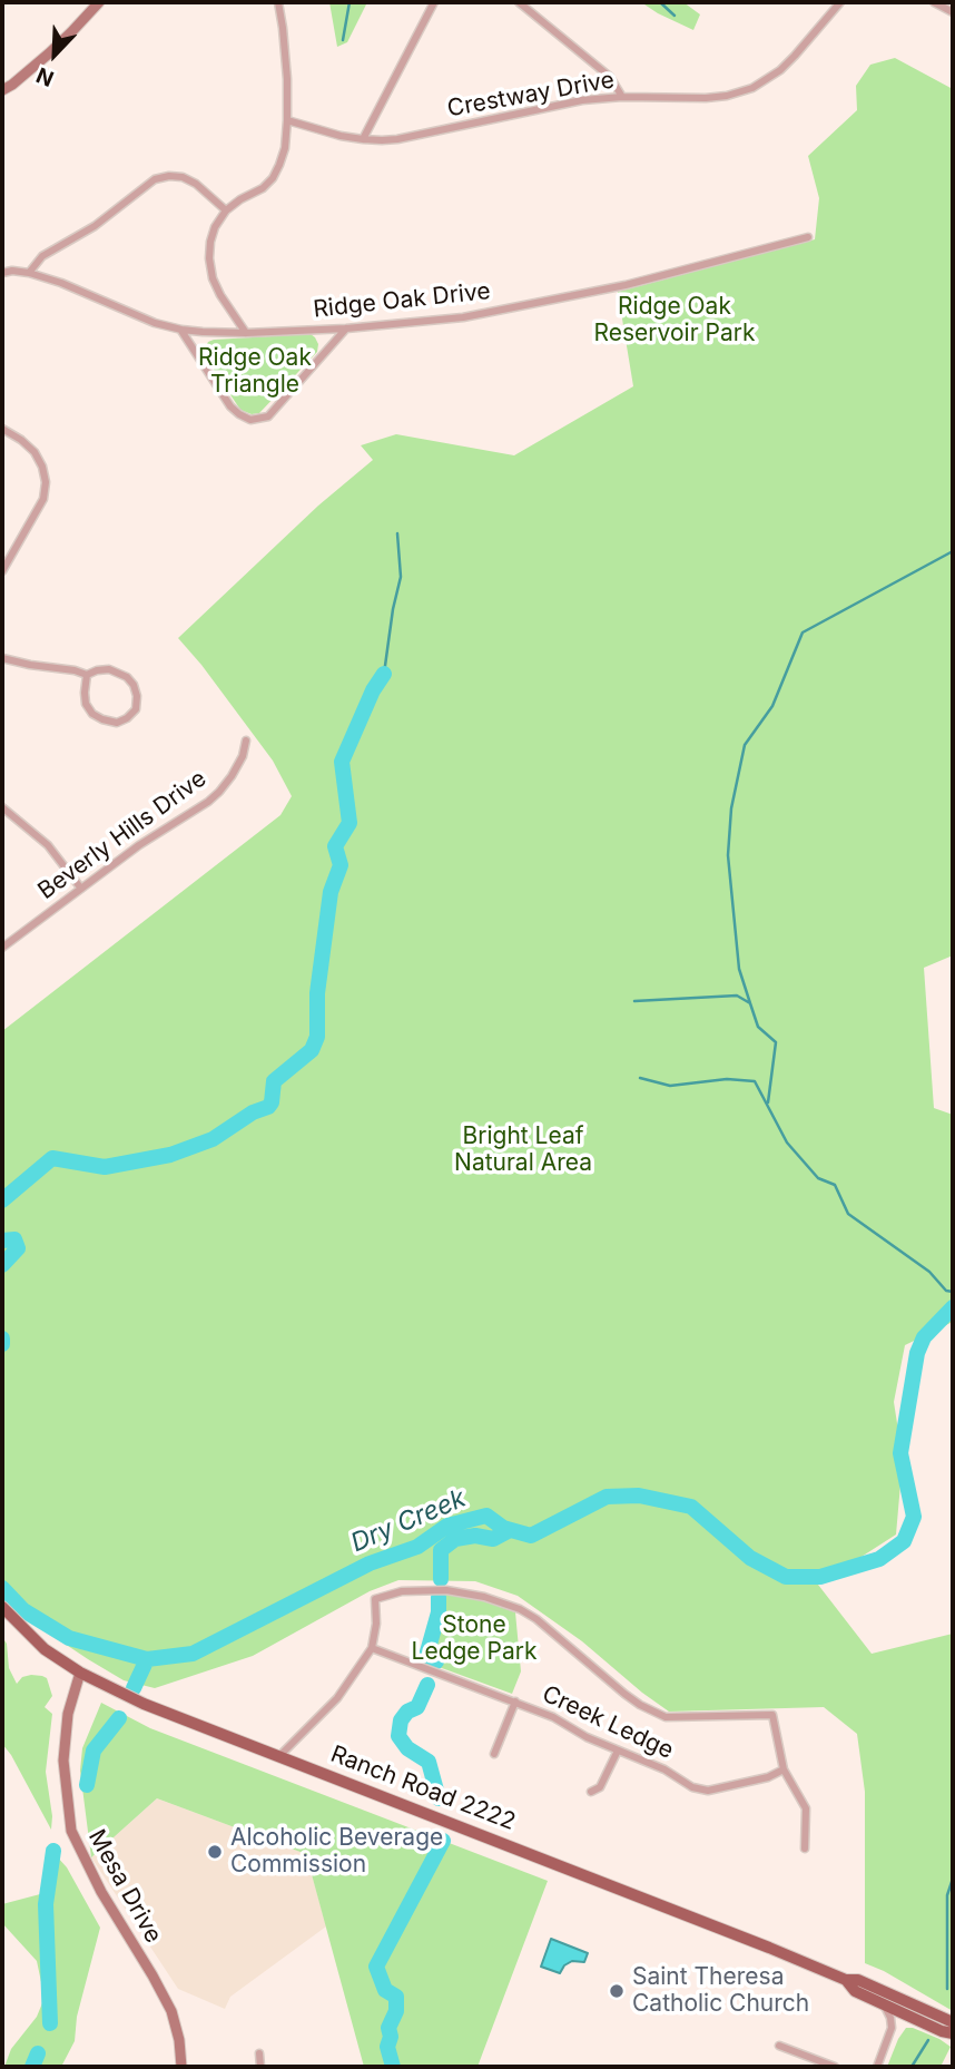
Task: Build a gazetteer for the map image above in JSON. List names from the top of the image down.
{
  "streets": {
    "main road": ["Ranch Road 2222"],
    "street": [
      "Crestway Drive",
      "Ridge Oak Drive",
      "Beverly Hills Drive",
      "Creek Ledge",
      "Mesa Drive"
    ]
  },
  "crossings": [
    ["Ranch Road 2222", "Mesa Drive"]
  ],
  "water": ["Dry Creek"],
  "parks": [
    "Ridge Oak Reservoir Park",
    "Ridge Oak Triangle",
    "Bright Leaf Natural Area",
    "Stone Ledge Park"
  ],
  "places": ["Alcoholic Beverage Commission", "Saint Theresa Catholic Church"],
  "north": "bottom left"
}
